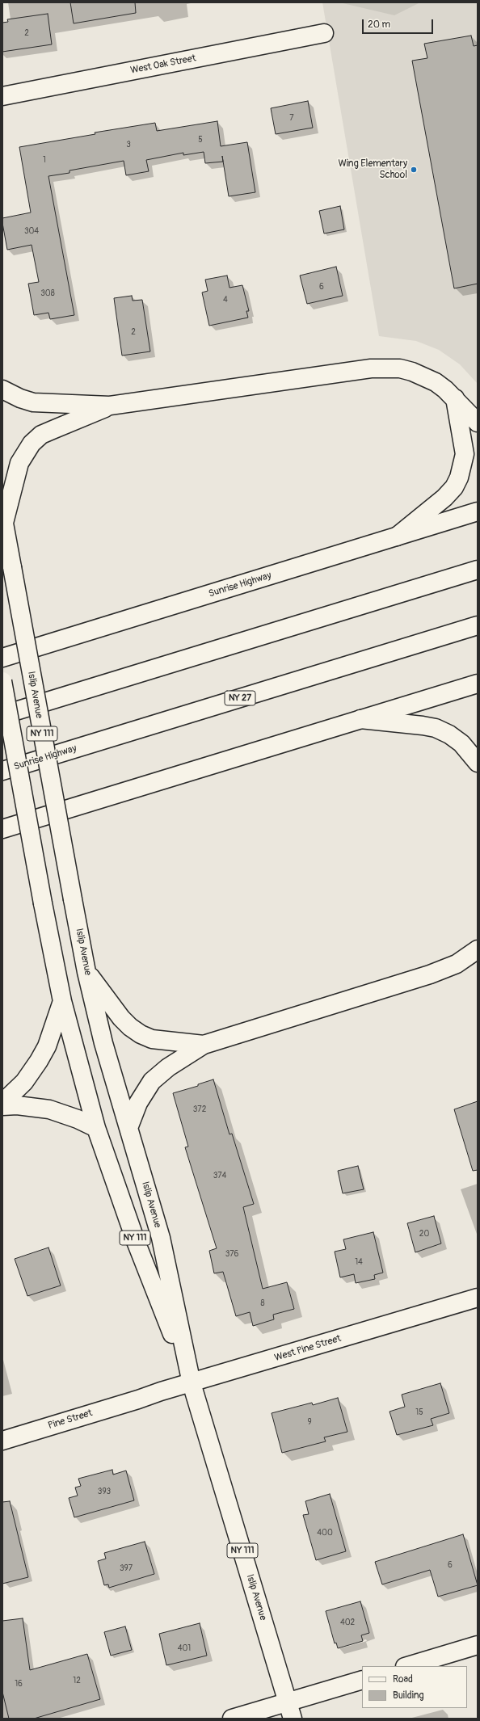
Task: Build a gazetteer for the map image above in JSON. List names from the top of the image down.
{
  "streets": {
    "main road": [
      "West Oak Street",
      "Sunrise Highway",
      "Islip Avenue",
      "NY 27",
      "NY 111",
      "West Pine Street",
      "Pine Street"
    ]
  },
  "crossings": [
    ["Islip Avenue", "West Pine Street"],
    ["West Pine Street", "Pine Street"]
  ],
  "places": ["Wing Elementary School"],
  "house_numbers": [
    "2",
    "7",
    "5",
    "3",
    "1",
    "304",
    "6",
    "308",
    "4",
    "2",
    "372",
    "374",
    "20",
    "376",
    "14",
    "8",
    "15",
    "9",
    "393",
    "400",
    "6",
    "397",
    "402",
    "401",
    "12",
    "16"
  ],
  "legend": ["Road", "Building"],
  "scale_bar": "20 m"
}
